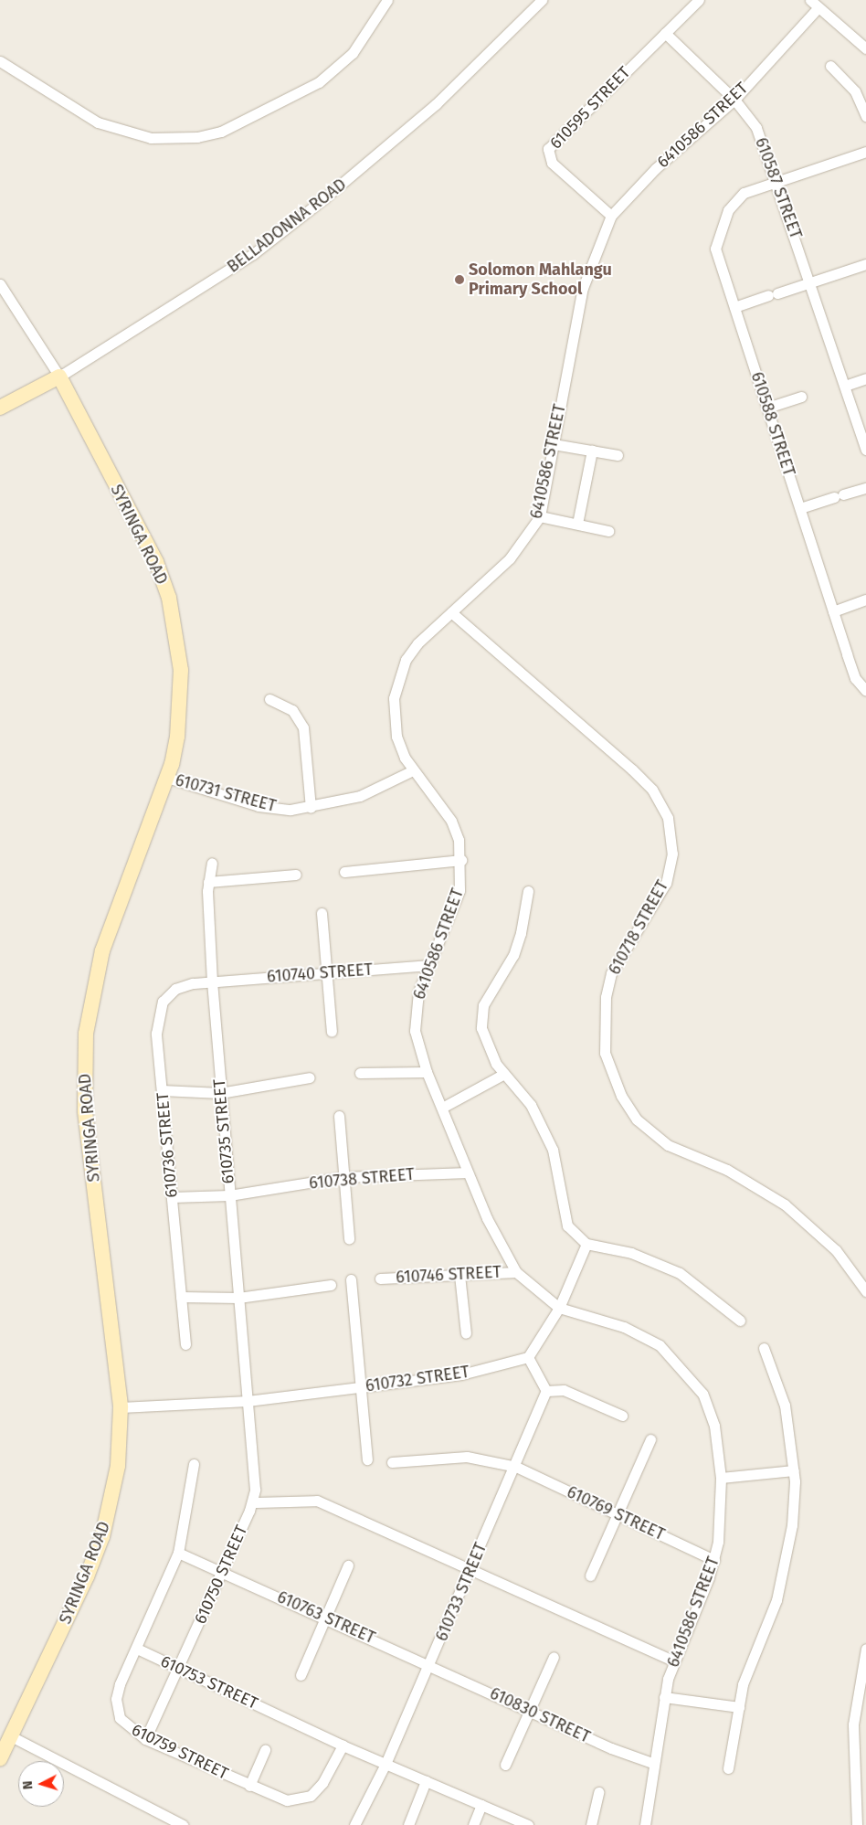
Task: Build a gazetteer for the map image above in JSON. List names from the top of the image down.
{
  "streets": {
    "street": [
      "610595 STREET",
      "6410586 STREET",
      "610587 STREET",
      "BELLADONNA ROAD",
      "610588 STREET",
      "SYRINGA ROAD",
      "610731 STREET",
      "610718 STREET",
      "610740 STREET",
      "610735 STREET",
      "610736 STREET",
      "610738 STREET",
      "610746 STREET",
      "610732 STREET",
      "610769 STREET",
      "610750 STREET",
      "610733 STREET",
      "610763 STREET",
      "610753 STREET",
      "610830 STREET",
      "610759 STREET"
    ]
  },
  "crossings": [
    ["610595 STREET", "6410586 STREET"],
    ["610595 STREET", "610587 STREET"],
    ["6410586 STREET", "610587 STREET"],
    ["6410586 STREET", "610731 STREET"],
    ["6410586 STREET", "610718 STREET"],
    ["6410586 STREET", "610740 STREET"],
    ["6410586 STREET", "610738 STREET"],
    ["6410586 STREET", "610746 STREET"],
    ["6410586 STREET", "610769 STREET"],
    ["6410586 STREET", "610830 STREET"],
    ["610587 STREET", "610588 STREET"],
    ["BELLADONNA ROAD", "SYRINGA ROAD"],
    ["SYRINGA ROAD", "610731 STREET"],
    ["SYRINGA ROAD", "610732 STREET"],
    ["610740 STREET", "610735 STREET"],
    ["610740 STREET", "610736 STREET"],
    ["610735 STREET", "610736 STREET"],
    ["610735 STREET", "610738 STREET"],
    ["610735 STREET", "610732 STREET"],
    ["610735 STREET", "610750 STREET"],
    ["610736 STREET", "610738 STREET"],
    ["610732 STREET", "610750 STREET"],
    ["610769 STREET", "610733 STREET"],
    ["610750 STREET", "610763 STREET"],
    ["610750 STREET", "610753 STREET"],
    ["610750 STREET", "610759 STREET"],
    ["610733 STREET", "610763 STREET"],
    ["610733 STREET", "610753 STREET"],
    ["610733 STREET", "610830 STREET"],
    ["610763 STREET", "610830 STREET"],
    ["610763 STREET", "610759 STREET"],
    ["610753 STREET", "610759 STREET"]
  ],
  "places": ["Solomon Mahlangu Primary School"],
  "north": "left"
}
